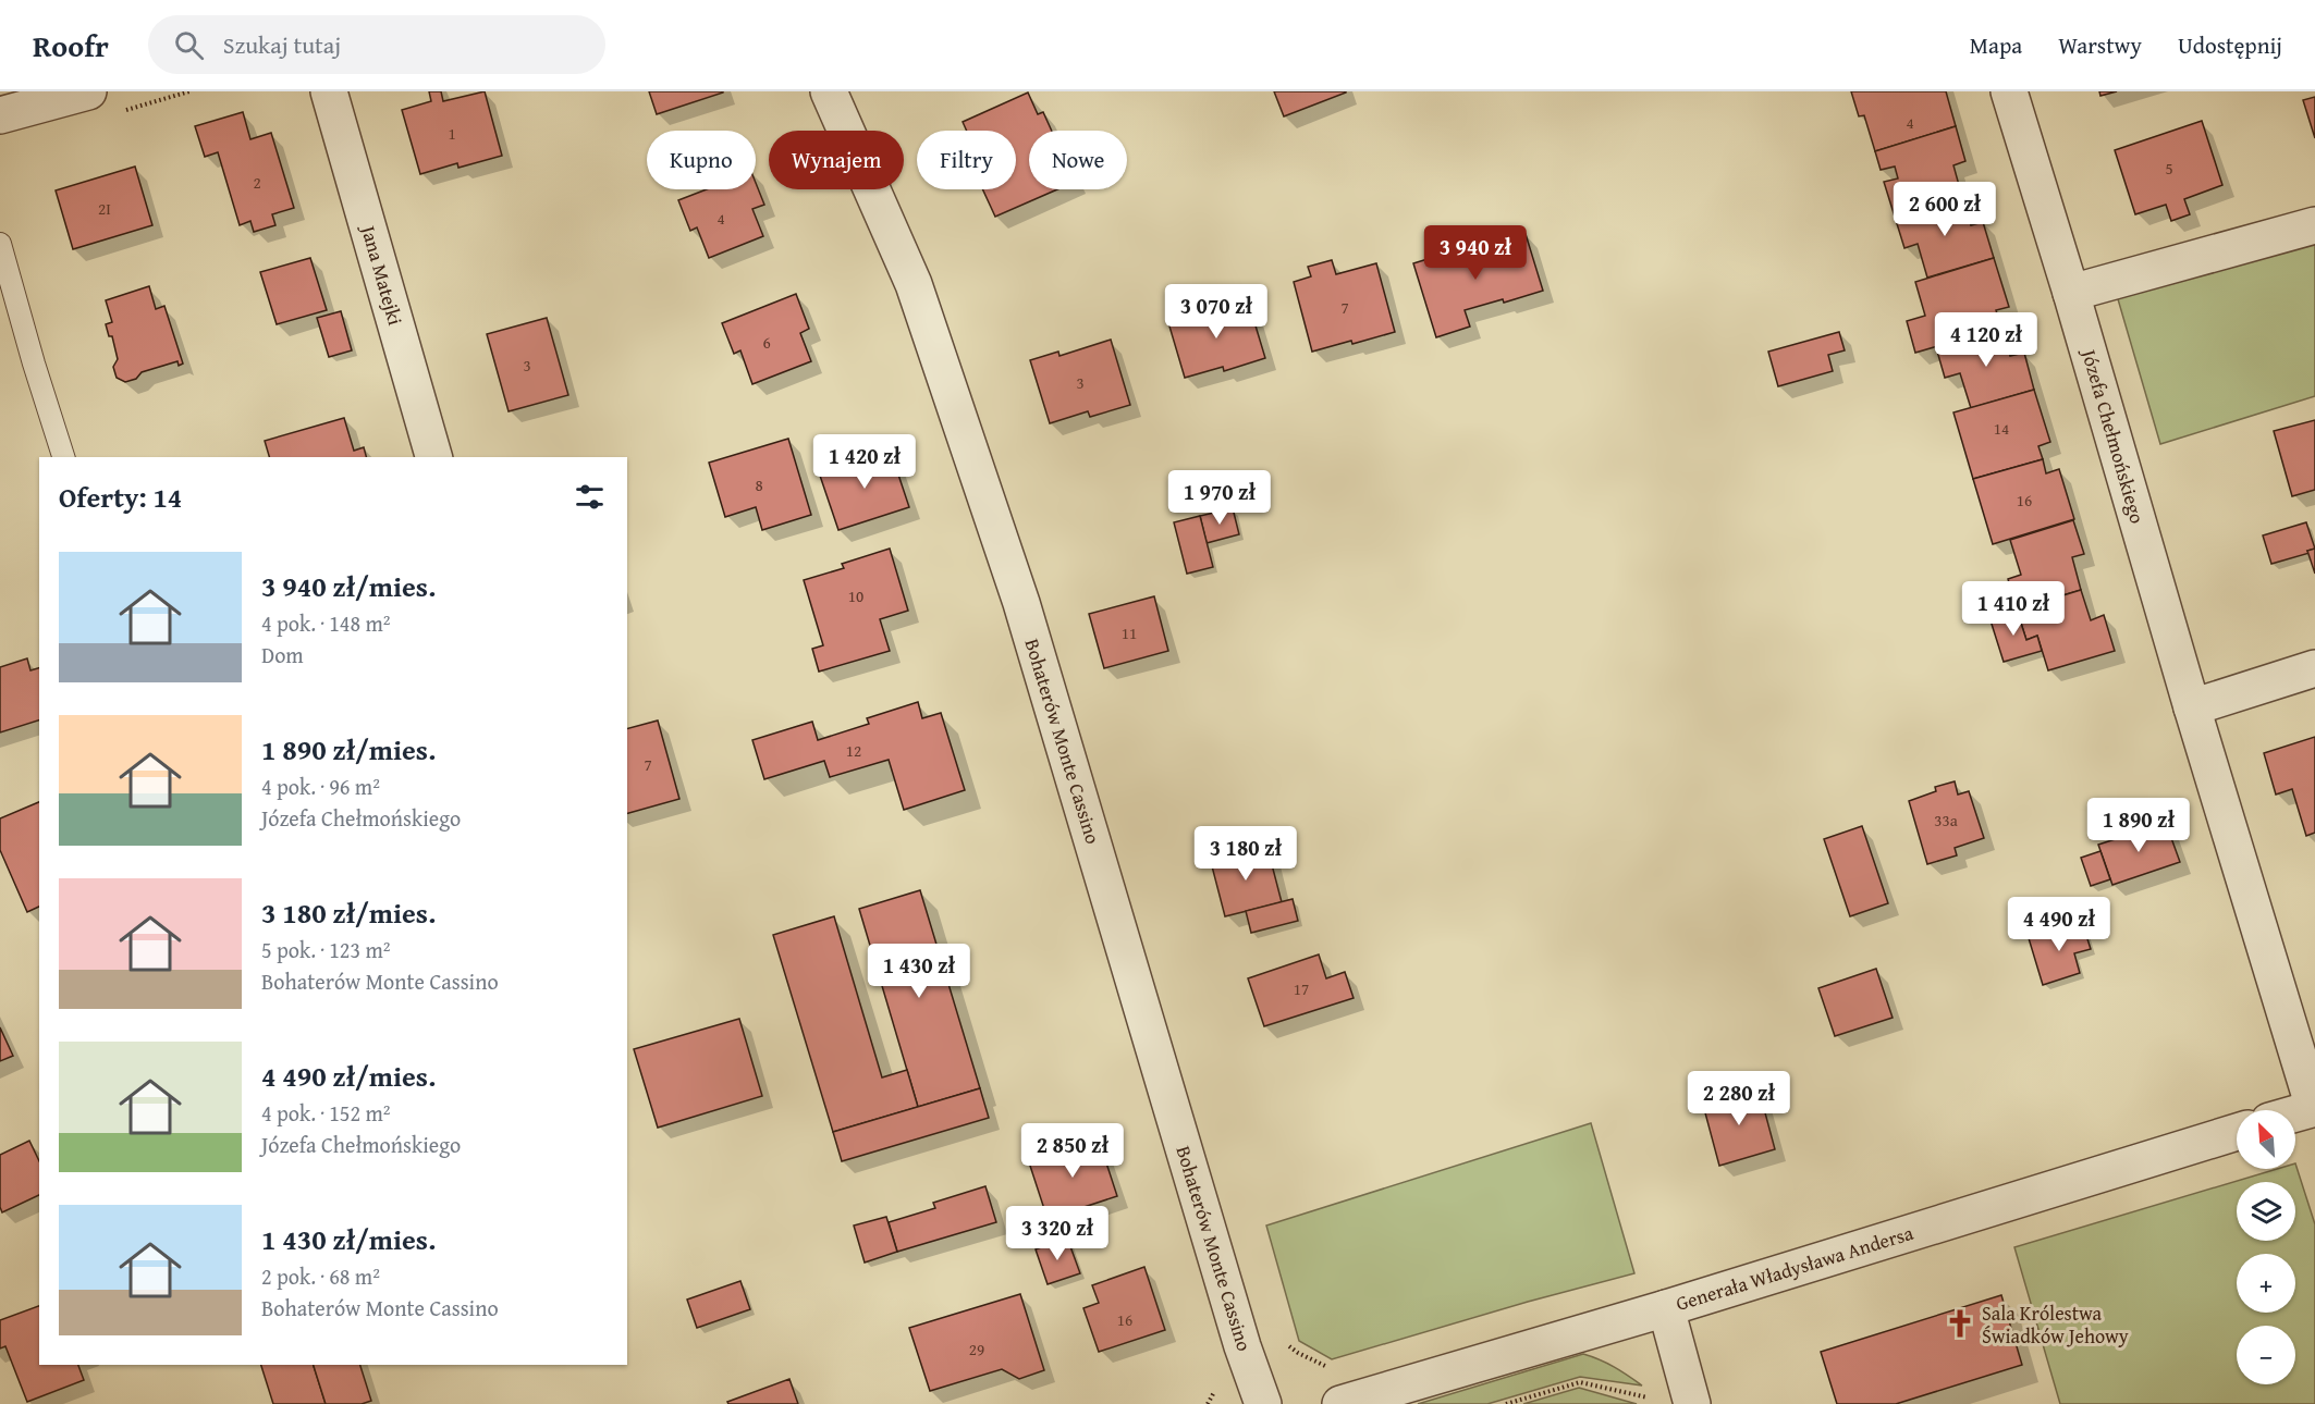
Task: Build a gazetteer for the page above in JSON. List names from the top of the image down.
{
  "streets": {
    "street": [
      "Jana Matejki",
      "Józefa Chełmońskiego",
      "Bohaterów Monte Cassino",
      "Generała Władysława Andersa"
    ]
  },
  "places": {
    "church": ["Sala Królestwa Świadków Jehowy"]
  },
  "house_numbers": [
    "4",
    "1",
    "5",
    "2",
    "2I",
    "4",
    "7",
    "6",
    "3",
    "3",
    "14",
    "8",
    "16",
    "10",
    "11",
    "12",
    "7",
    "33a",
    "17",
    "16",
    "29"
  ],
  "north": "top left",
  "page": {
    "header": "Roofr",
    "search": "Szukaj tutaj",
    "nav": ["Mapa", "Warstwy", "Udostępnij"],
    "chip": [
      "Kupno",
      "Wynajem",
      "Filtry",
      "Nowe"
    ],
    "price": [
      "2 600 zł",
      "3 940 zł",
      "3 070 zł",
      "4 120 zł",
      "1 420 zł",
      "1 970 zł",
      "1 410 zł",
      "1 890 zł",
      "3 180 zł",
      "4 490 zł",
      "1 430 zł",
      "2 280 zł",
      "2 850 zł",
      "3 320 zł"
    ],
    "heading": "Oferty: 14",
    "list": [
      {
        "name": "3 940 zł/mies.",
        "note": "4 pok. · 148 m² · Dom"
      },
      {
        "name": "1 890 zł/mies.",
        "note": "4 pok. · 96 m² · Józefa Chełmońskiego"
      },
      {
        "name": "3 180 zł/mies.",
        "note": "5 pok. · 123 m² · Bohaterów Monte Cassino"
      },
      {
        "name": "4 490 zł/mies.",
        "note": "4 pok. · 152 m² · Józefa Chełmońskiego"
      },
      {
        "name": "1 430 zł/mies.",
        "note": "2 pok. · 68 m² · Bohaterów Monte Cassino"
      }
    ],
    "map_buttons": ["+", "−"]
  }
}
